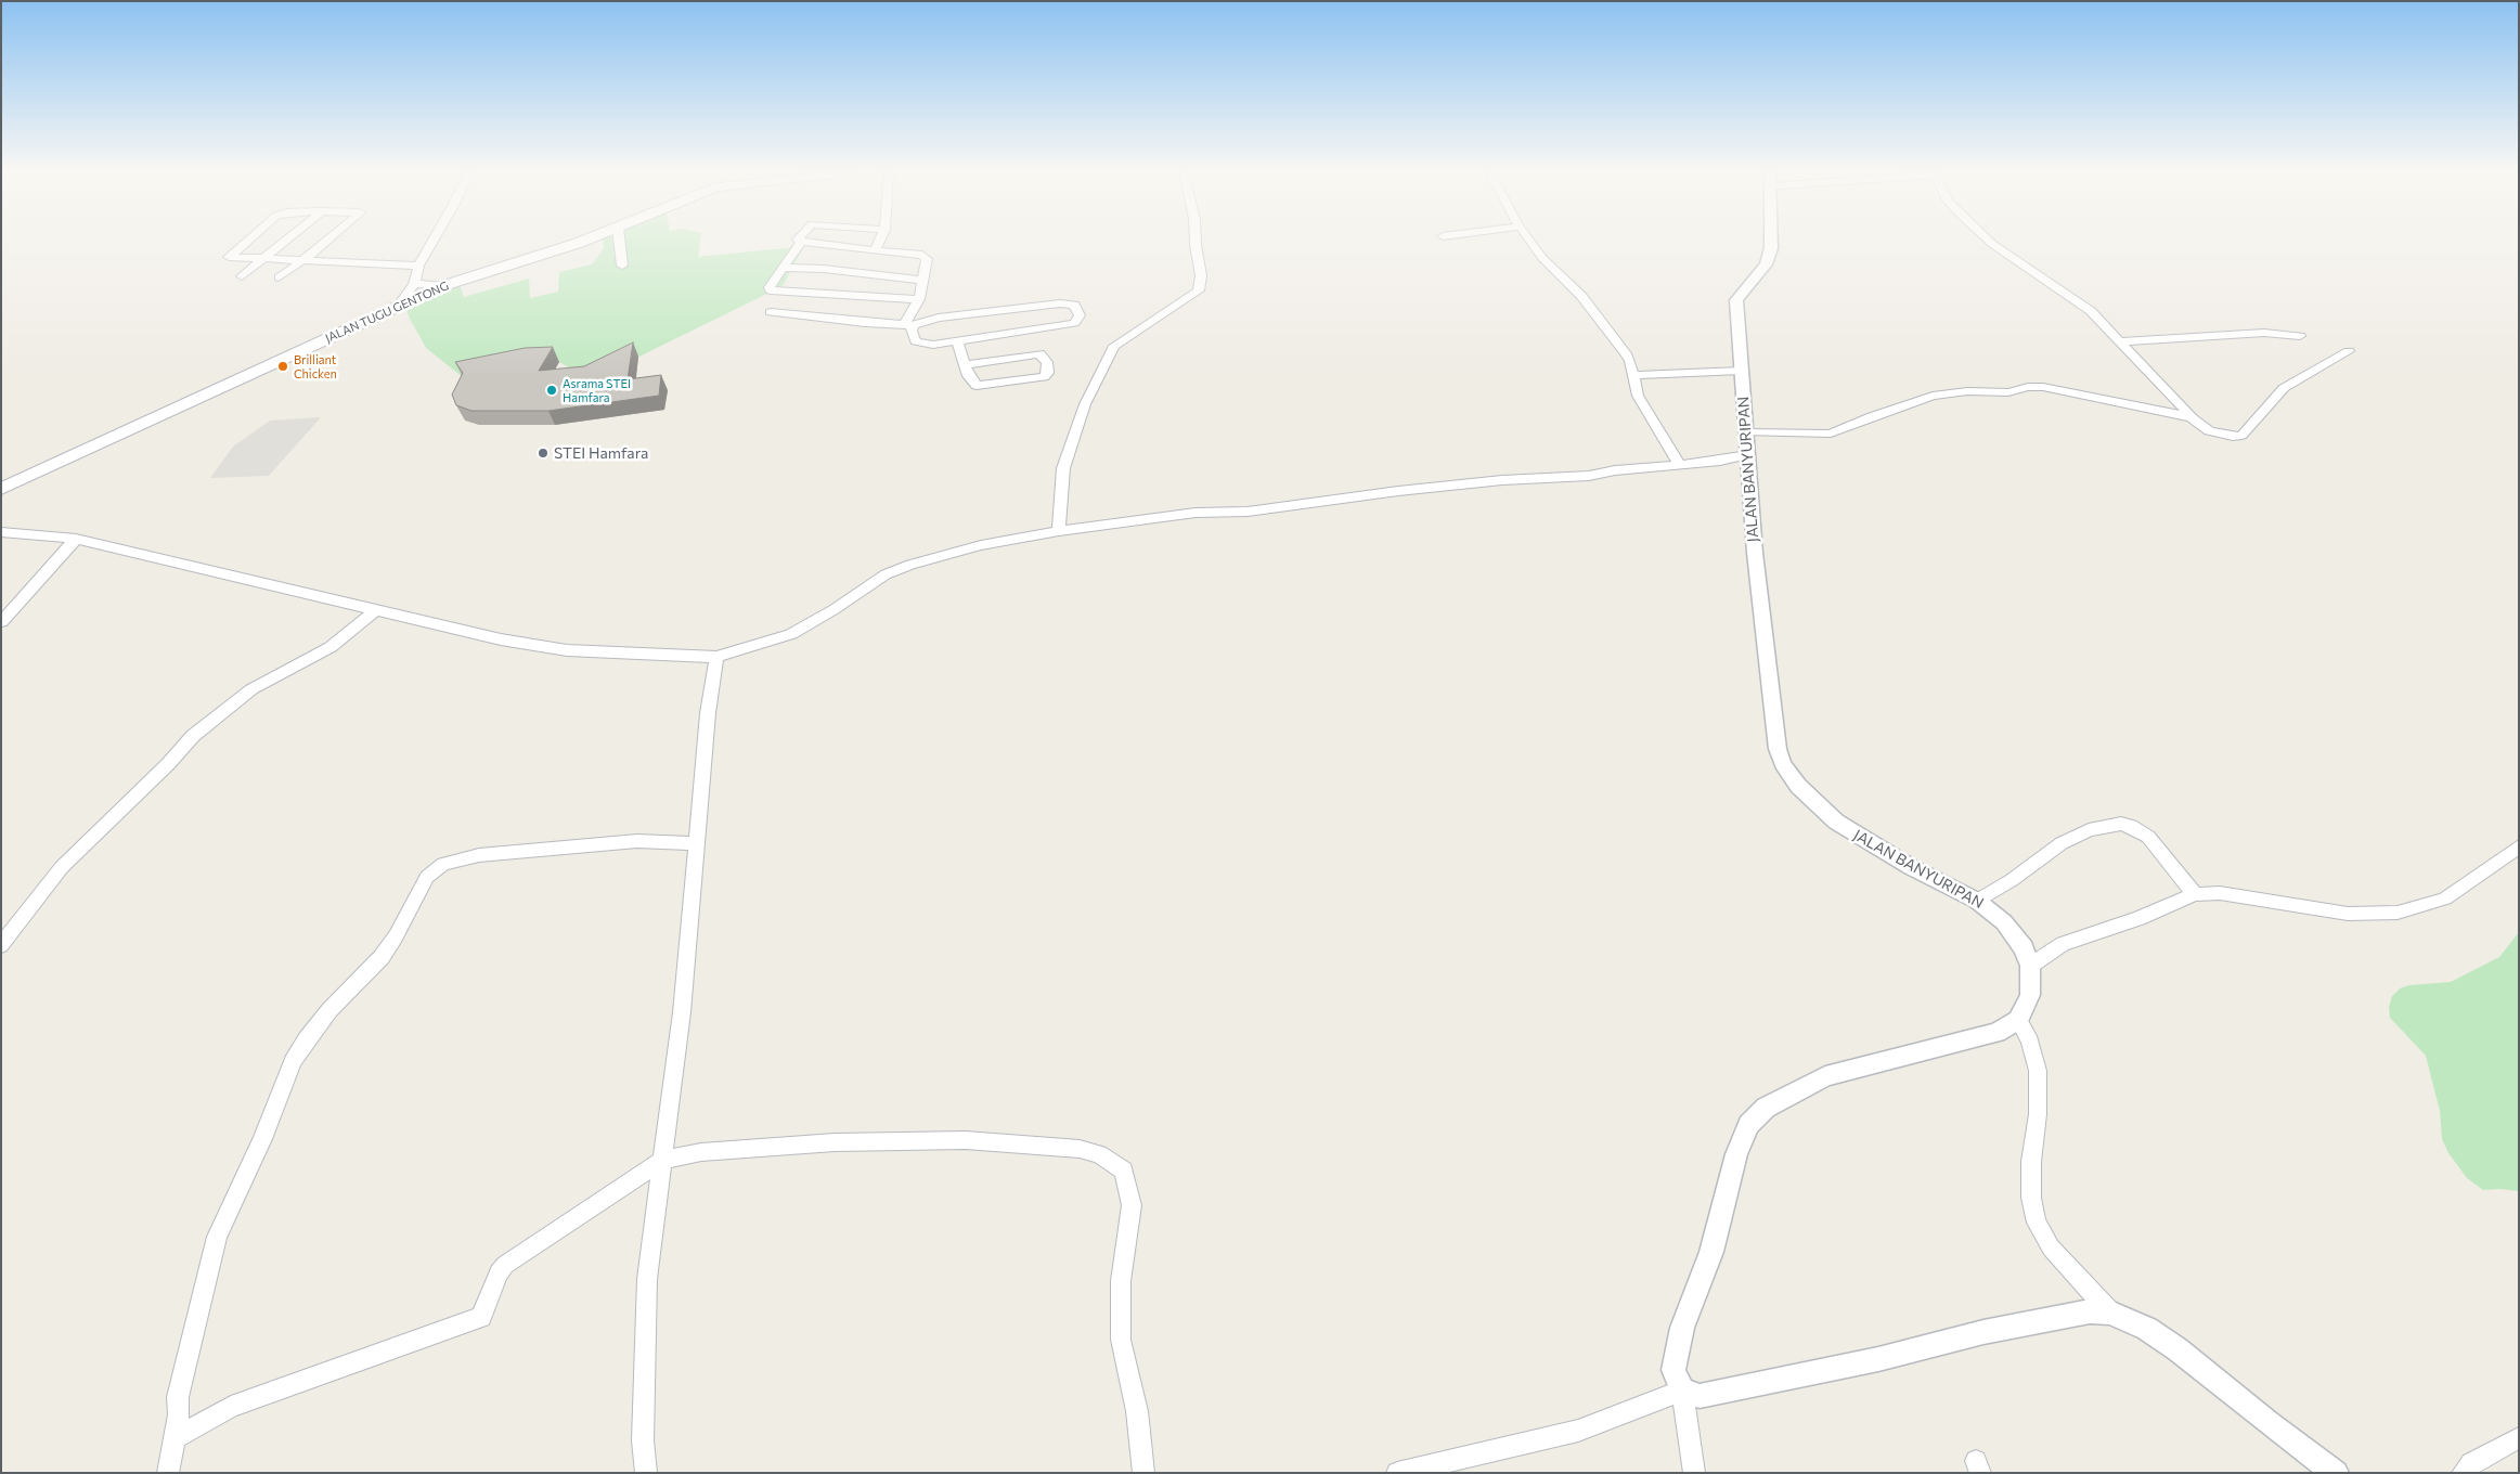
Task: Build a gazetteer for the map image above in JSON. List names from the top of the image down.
{
  "streets": {
    "main road": ["JALAN TUGU GENTONG"],
    "street": ["JALAN BANYURIPAN"]
  },
  "places": ["Brilliant Chicken", "Asrama STEI Hamfara", "STEI Hamfara"]
}
